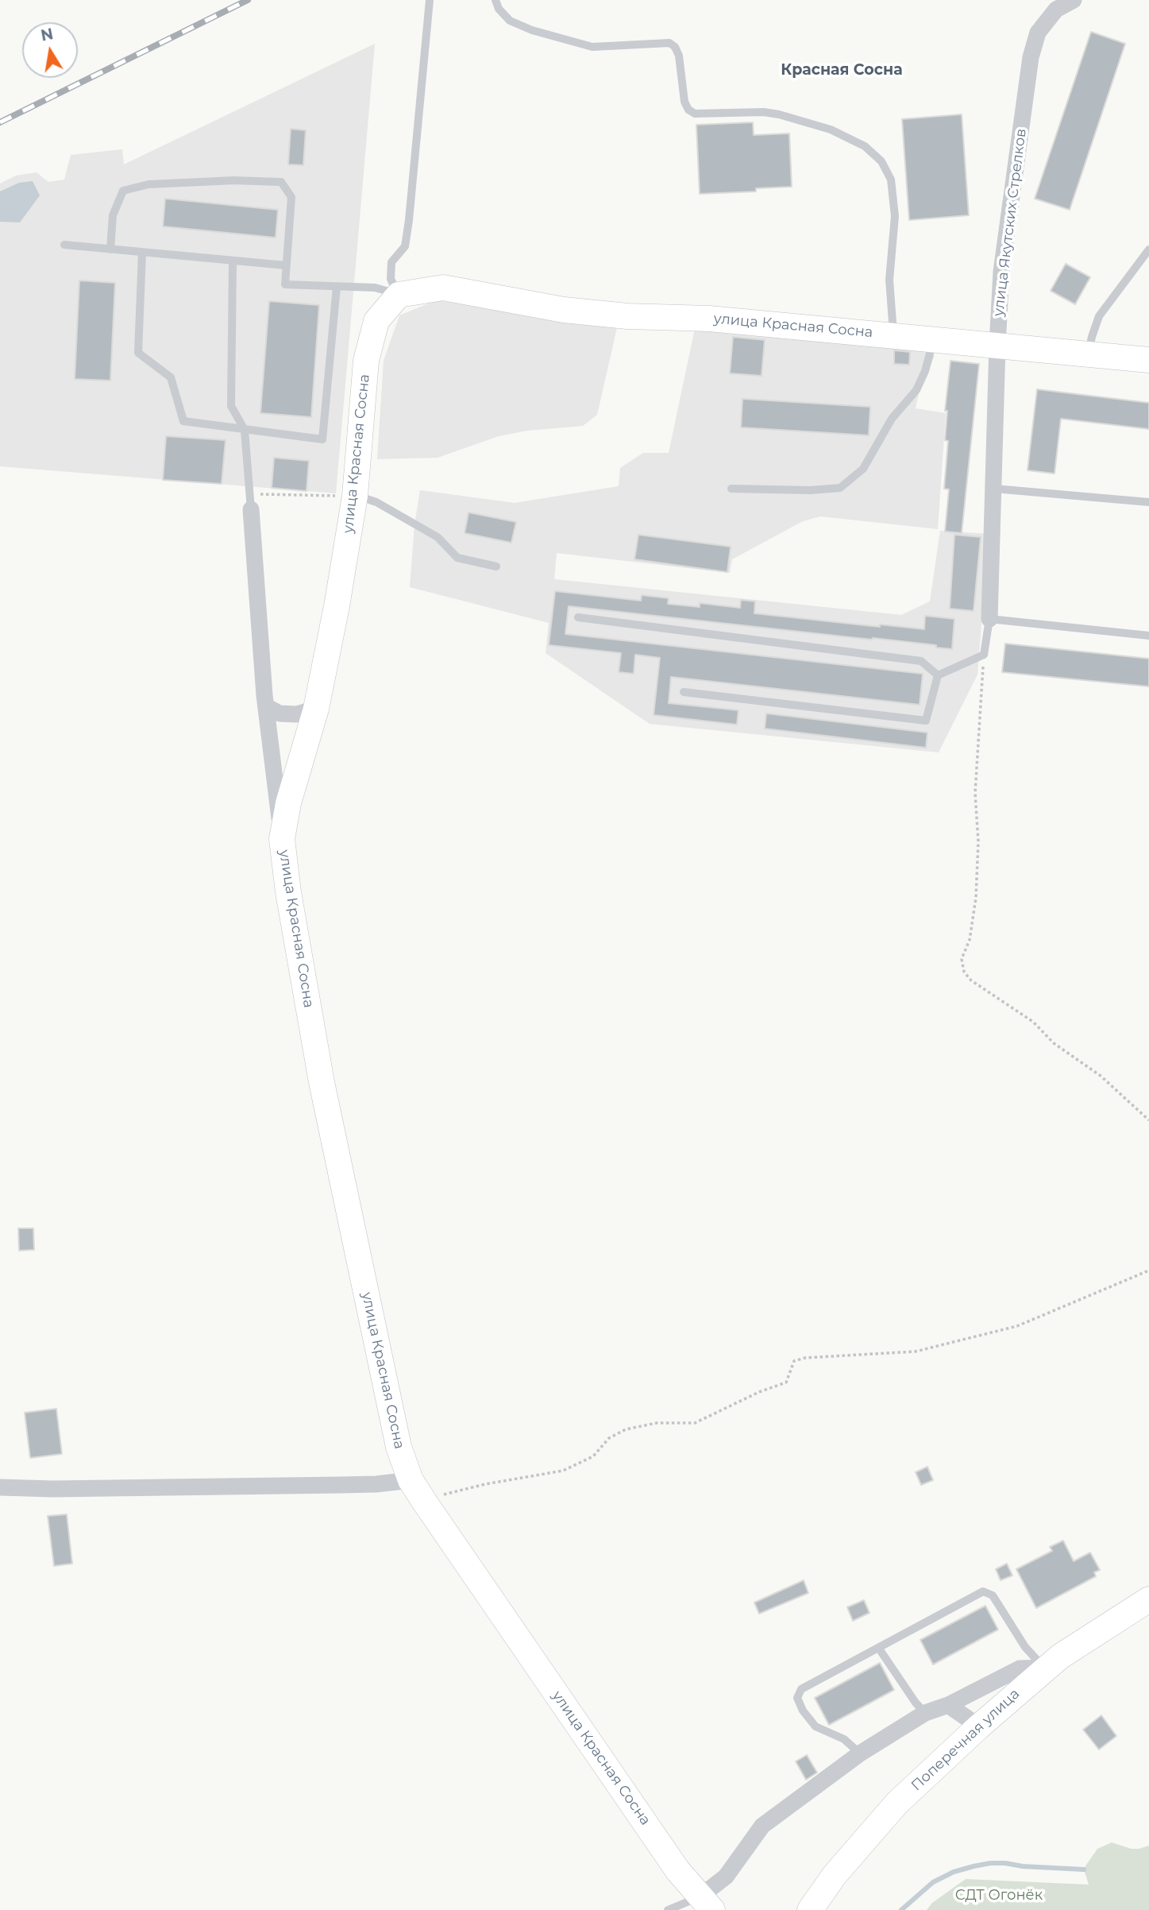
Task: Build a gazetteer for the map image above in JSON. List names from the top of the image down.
{
  "streets": {
    "street": ["улица Якутских Стрелков", "улица Красная Сосна", "Поперечная улица"]
  },
  "crossings": [
    ["улица Якутских Стрелков", "улица Красная Сосна"]
  ],
  "districts": ["Красная Сосна"],
  "parks": ["СДТ Огонёк"],
  "north": "top"
}
